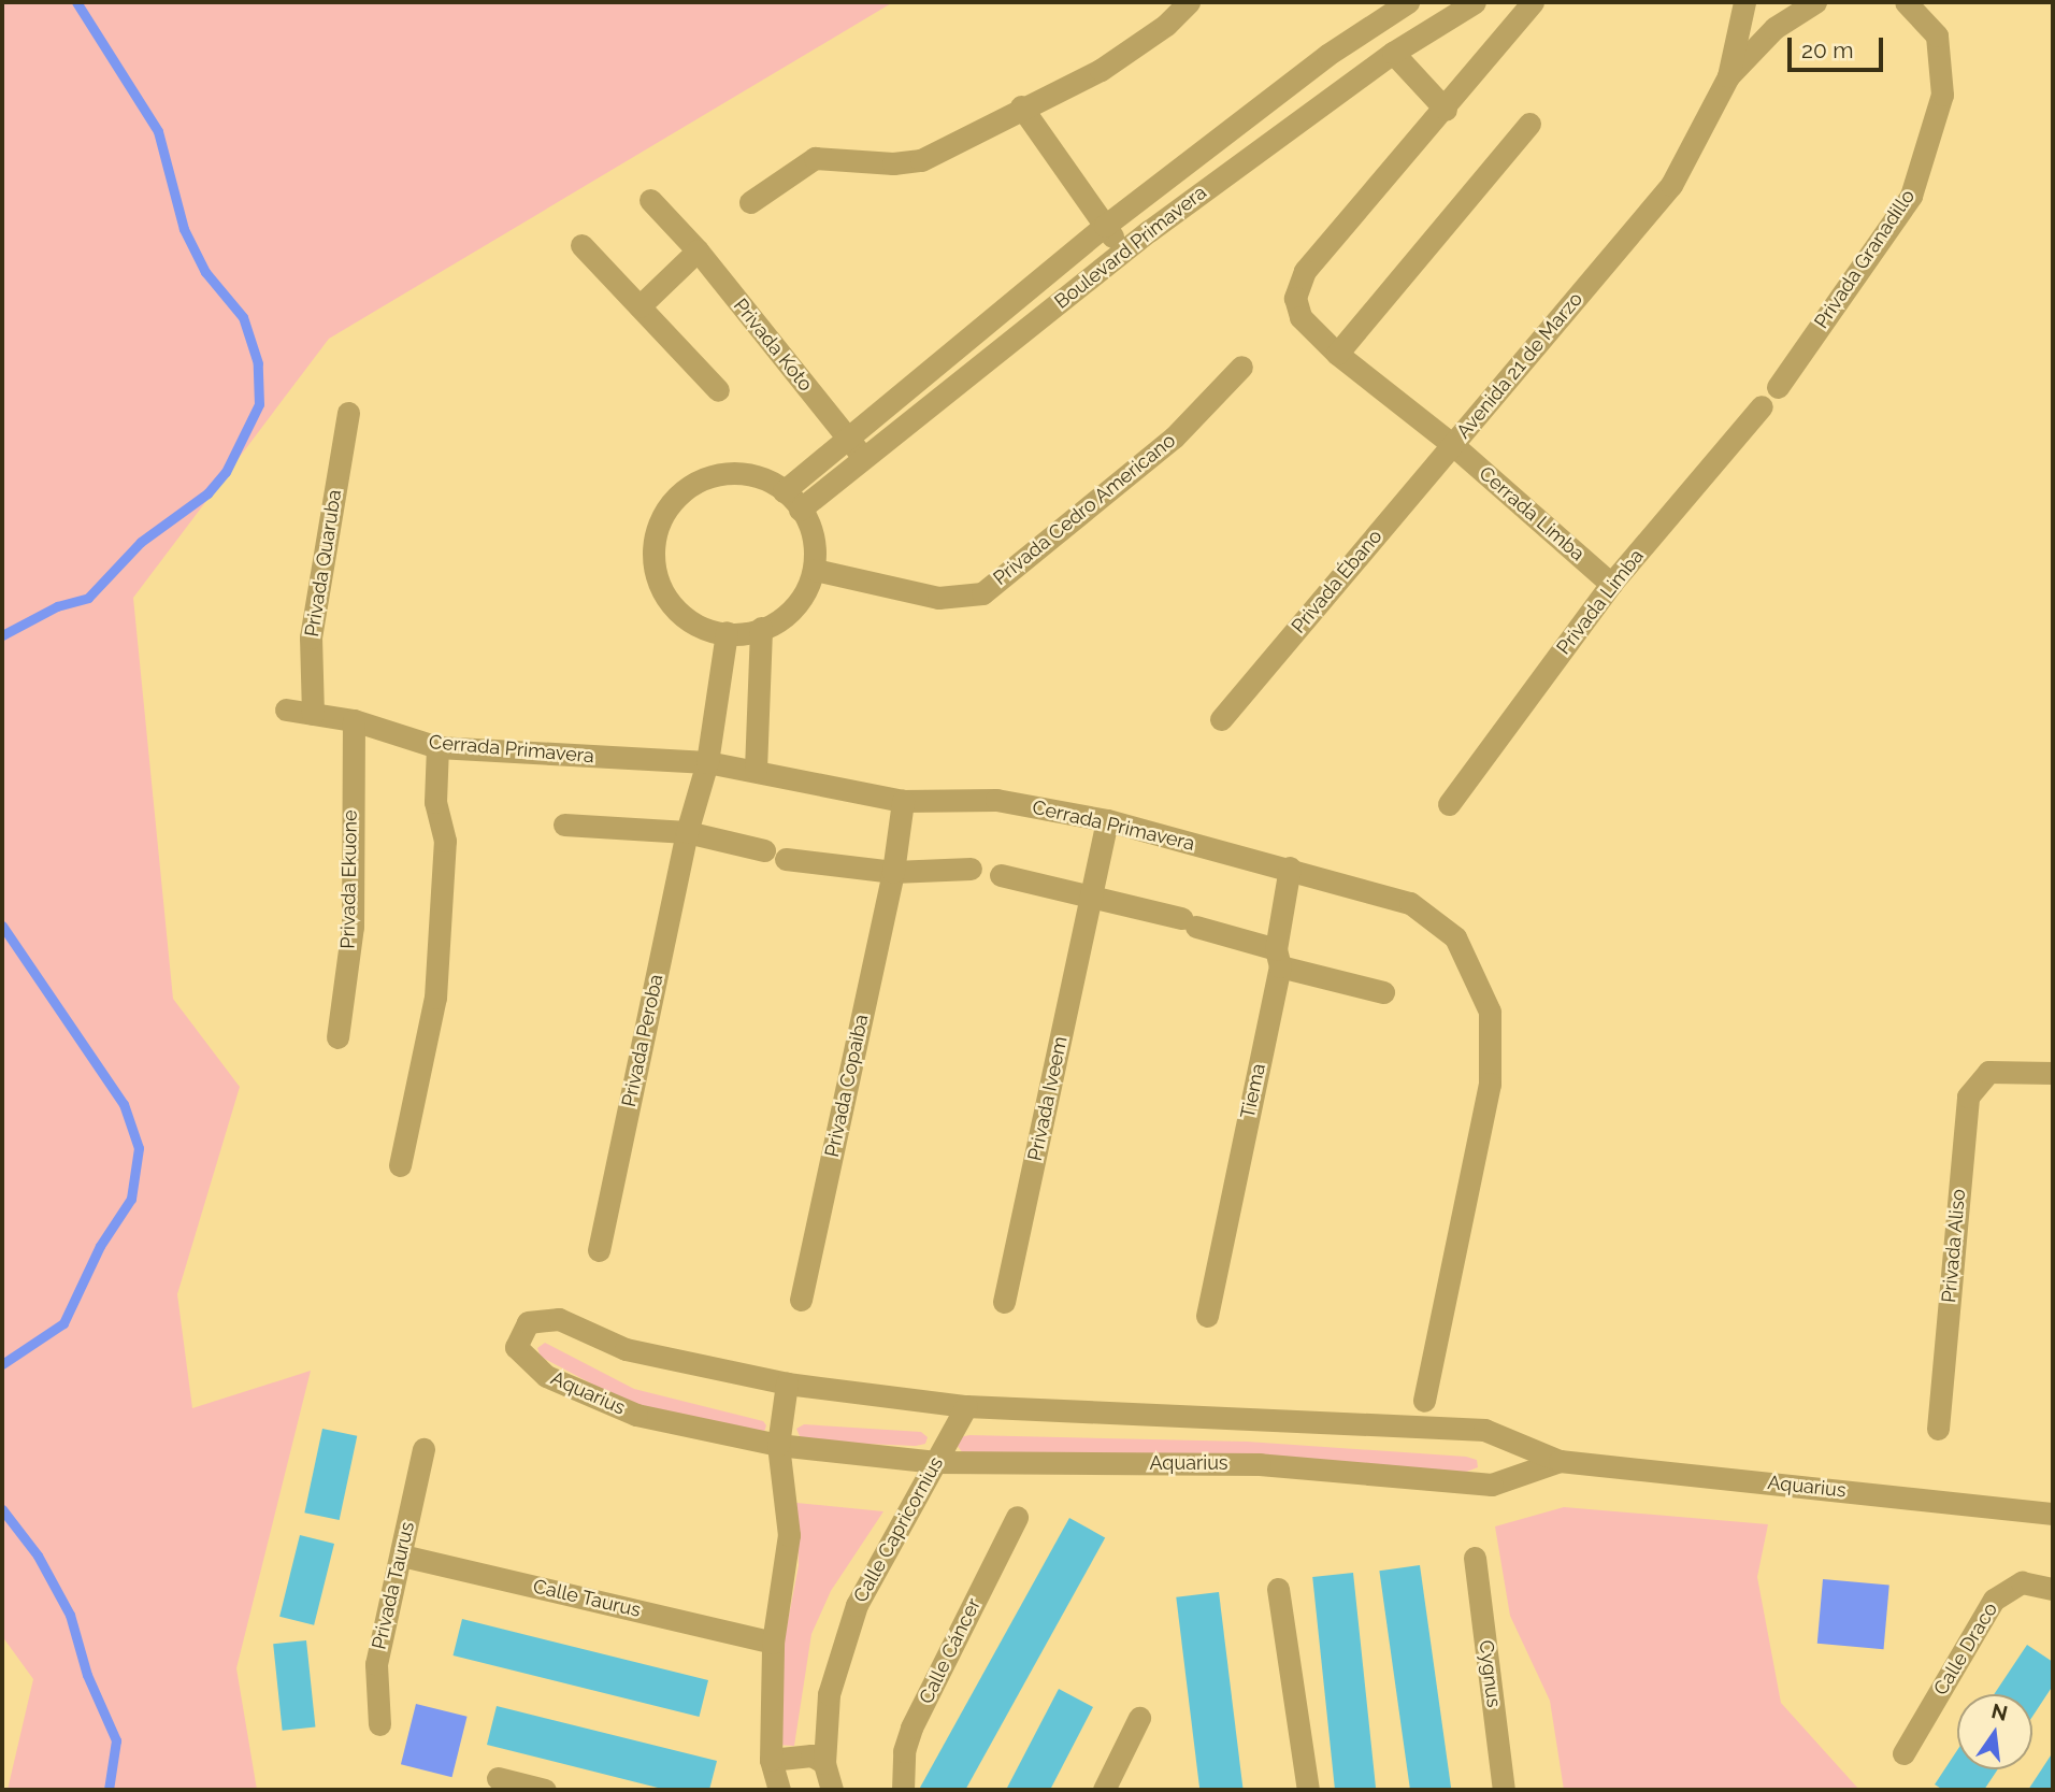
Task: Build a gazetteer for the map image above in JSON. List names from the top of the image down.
{
  "streets": {
    "street": [
      "Boulevard Primavera",
      "Privada Granadillo",
      "Privada Koto",
      "Avenida 21 de Marzo",
      "Privada Cedro Americano",
      "Cerrada Limba",
      "Privada Quaruba",
      "Privada Ébano",
      "Privada Limba",
      "Cerrada Primavera",
      "Privada Ekuone",
      "Privada Peroba",
      "Privada Copaiba",
      "Tiema",
      "Privada Iveem",
      "Privada Aliso",
      "Aquarius",
      "Calle Capricornius",
      "Privada Taurus",
      "Calle Taurus",
      "Calle Draco",
      "Calle Cáncer",
      "Cygnus"
    ]
  },
  "crossings": [
    ["Boulevard Primavera", "Privada Koto"],
    ["Boulevard Primavera", "Privada Cedro Americano"],
    ["Avenida 21 de Marzo", "Cerrada Limba"],
    ["Avenida 21 de Marzo", "Privada Ébano"],
    ["Cerrada Limba", "Privada Ébano"],
    ["Cerrada Limba", "Privada Limba"],
    ["Privada Quaruba", "Cerrada Primavera"],
    ["Cerrada Primavera", "Privada Ekuone"],
    ["Cerrada Primavera", "Privada Peroba"],
    ["Cerrada Primavera", "Privada Copaiba"],
    ["Cerrada Primavera", "Tiema"],
    ["Cerrada Primavera", "Privada Iveem"],
    ["Aquarius", "Calle Capricornius"],
    ["Privada Taurus", "Calle Taurus"]
  ],
  "scale_bar": "20 m",
  "north": "top"
}
